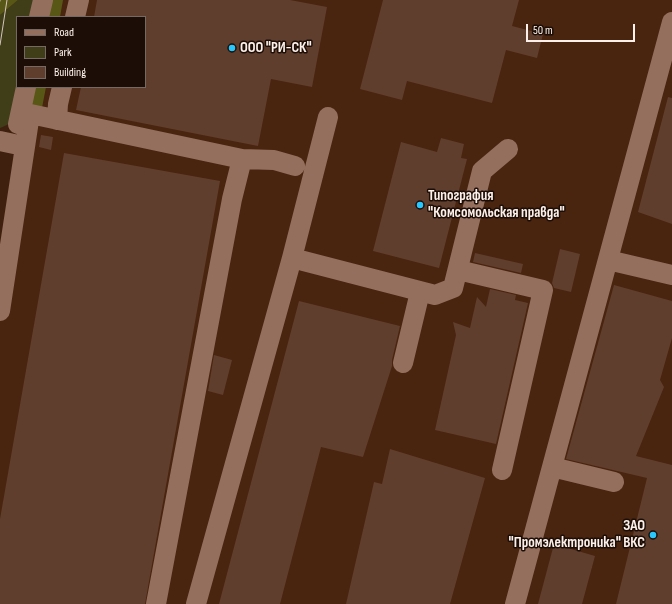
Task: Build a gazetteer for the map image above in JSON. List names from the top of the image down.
{
  "places": ["ООО \"РИ-СК\"", "Типография \"Комсомольская правда\"", "ЗАО \"Промэлектроника\" ВКС"],
  "legend": ["Road", "Park", "Building"],
  "scale_bar": "50 m"
}
